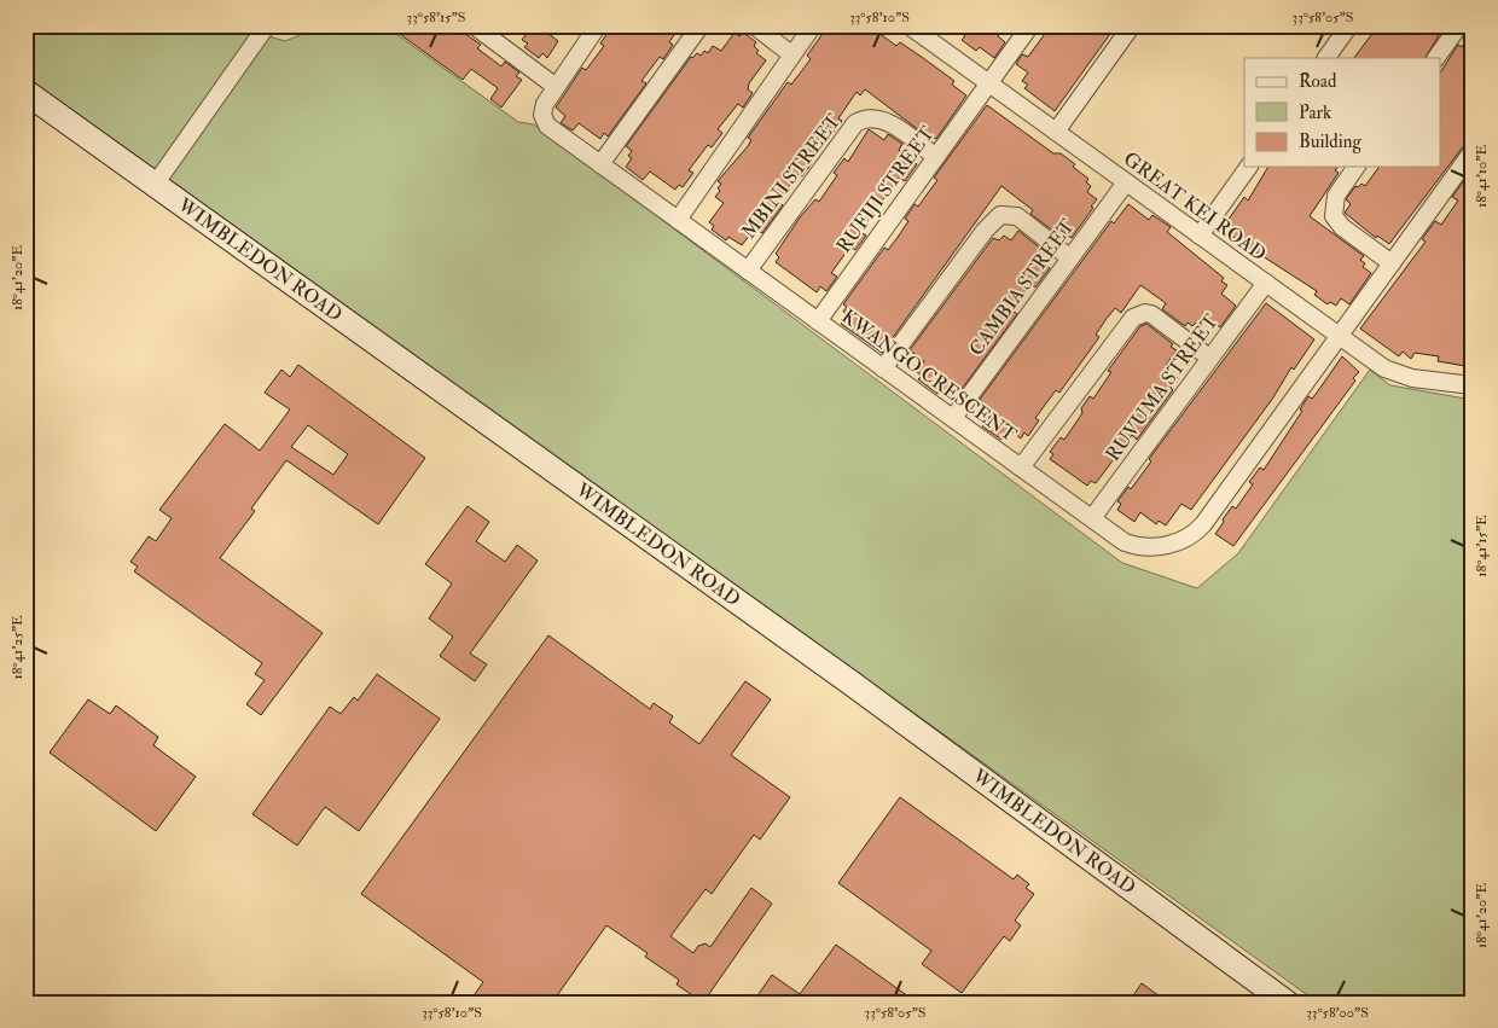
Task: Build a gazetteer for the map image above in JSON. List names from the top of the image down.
{
  "streets": {
    "main road": ["WIMBLEDON ROAD"],
    "street": [
      "MBINI STREET",
      "RUFIJI STREET",
      "GREAT KEI ROAD",
      "CAMBIA STREET",
      "KWANGO CRESCENT",
      "RUVUMA STREET"
    ]
  },
  "crossings": [
    ["MBINI STREET", "RUFIJI STREET"],
    ["MBINI STREET", "KWANGO CRESCENT"],
    ["RUFIJI STREET", "GREAT KEI ROAD"],
    ["RUFIJI STREET", "KWANGO CRESCENT"],
    ["GREAT KEI ROAD", "CAMBIA STREET"],
    ["GREAT KEI ROAD", "KWANGO CRESCENT"],
    ["GREAT KEI ROAD", "RUVUMA STREET"],
    ["CAMBIA STREET", "KWANGO CRESCENT"],
    ["KWANGO CRESCENT", "RUVUMA STREET"]
  ],
  "legend": ["Road", "Park", "Building"],
  "coordinates": [
    "33°58'15\"S",
    "33°58'10\"S",
    "33°58'05\"S",
    "18°41'10\"E",
    "18°41'20\"E",
    "18°41'15\"E",
    "18°41'25\"E",
    "33°58'00\"S"
  ]
}
